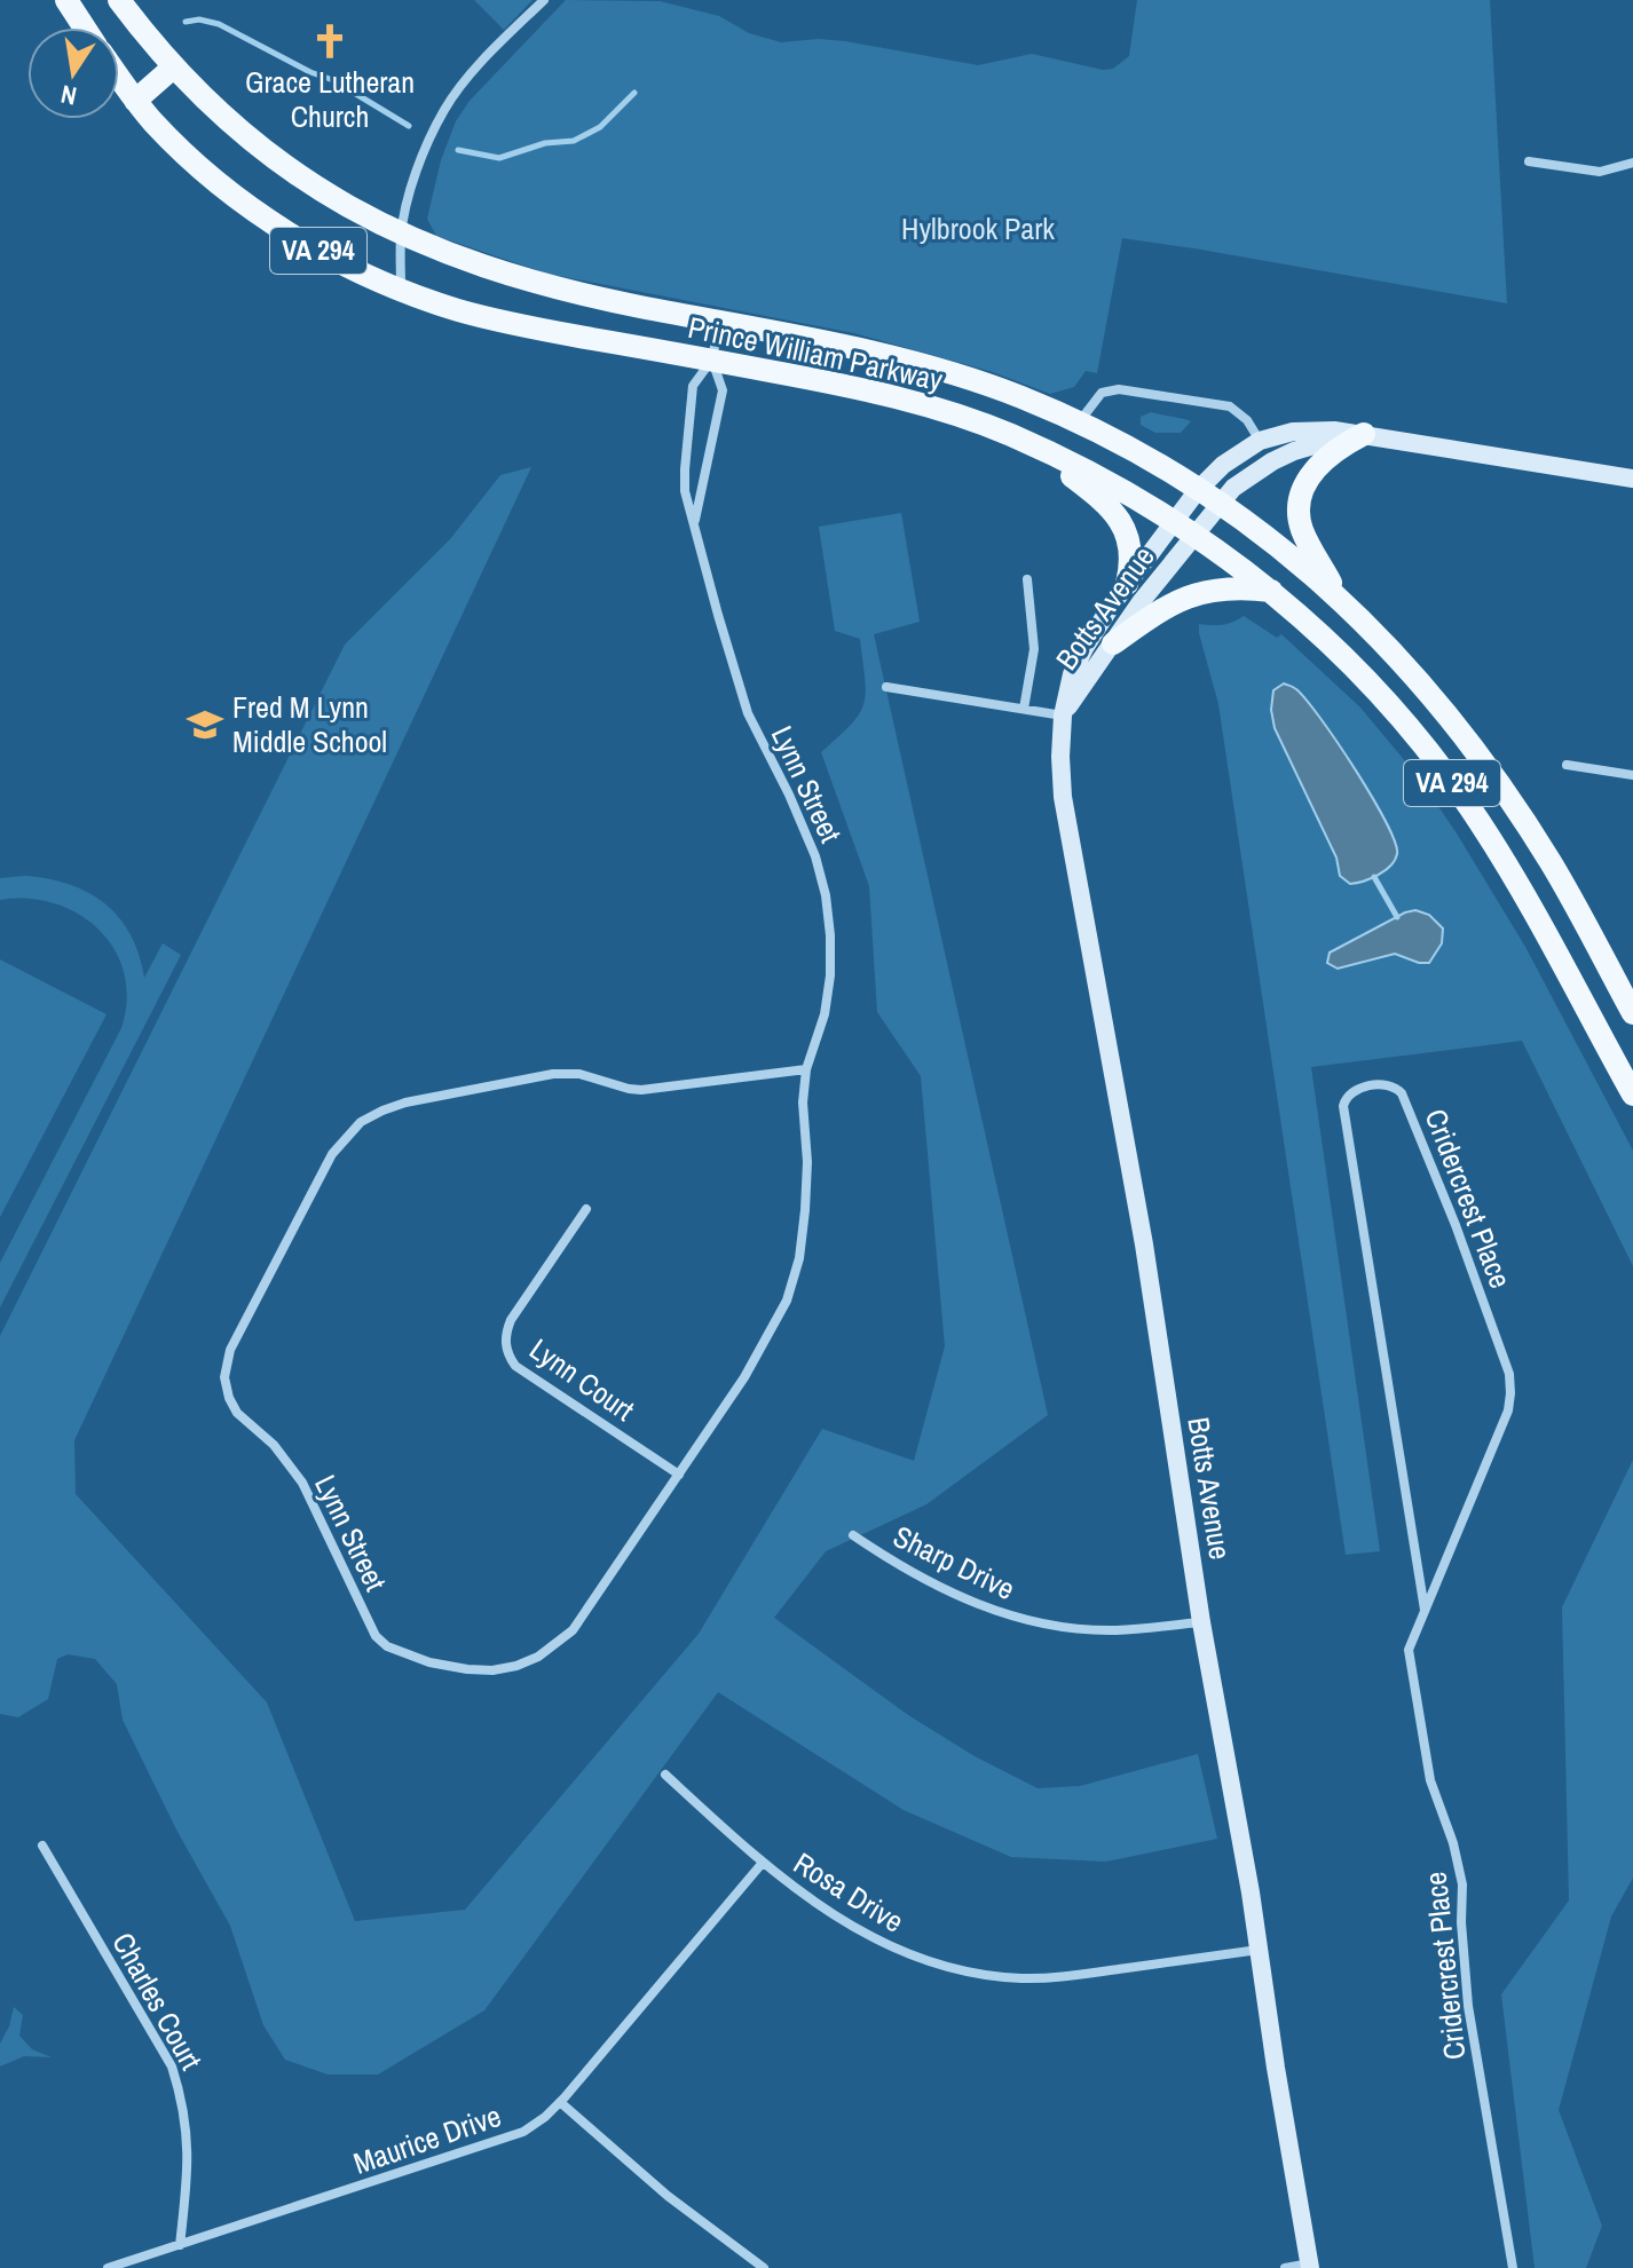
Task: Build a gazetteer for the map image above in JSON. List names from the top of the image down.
{
  "streets": {
    "main road": ["VA 294", "Prince William Parkway"],
    "street": [
      "Botts Avenue",
      "Lynn Street",
      "Cridercrest Place",
      "Lynn Court",
      "Sharp Drive",
      "Rosa Drive",
      "Charles Court",
      "Maurice Drive"
    ]
  },
  "crossings": [
    ["Prince William Parkway", "Botts Avenue"],
    ["Prince William Parkway", "Lynn Street"],
    ["Botts Avenue", "Sharp Drive"],
    ["Botts Avenue", "Rosa Drive"],
    ["Lynn Street", "Lynn Court"],
    ["Rosa Drive", "Maurice Drive"],
    ["Charles Court", "Maurice Drive"]
  ],
  "parks": ["Hylbrook Park"],
  "places": {
    "church": ["Grace Lutheran Church"],
    "school or university": ["Fred M Lynn Middle School"]
  },
  "north": "bottom"
}
